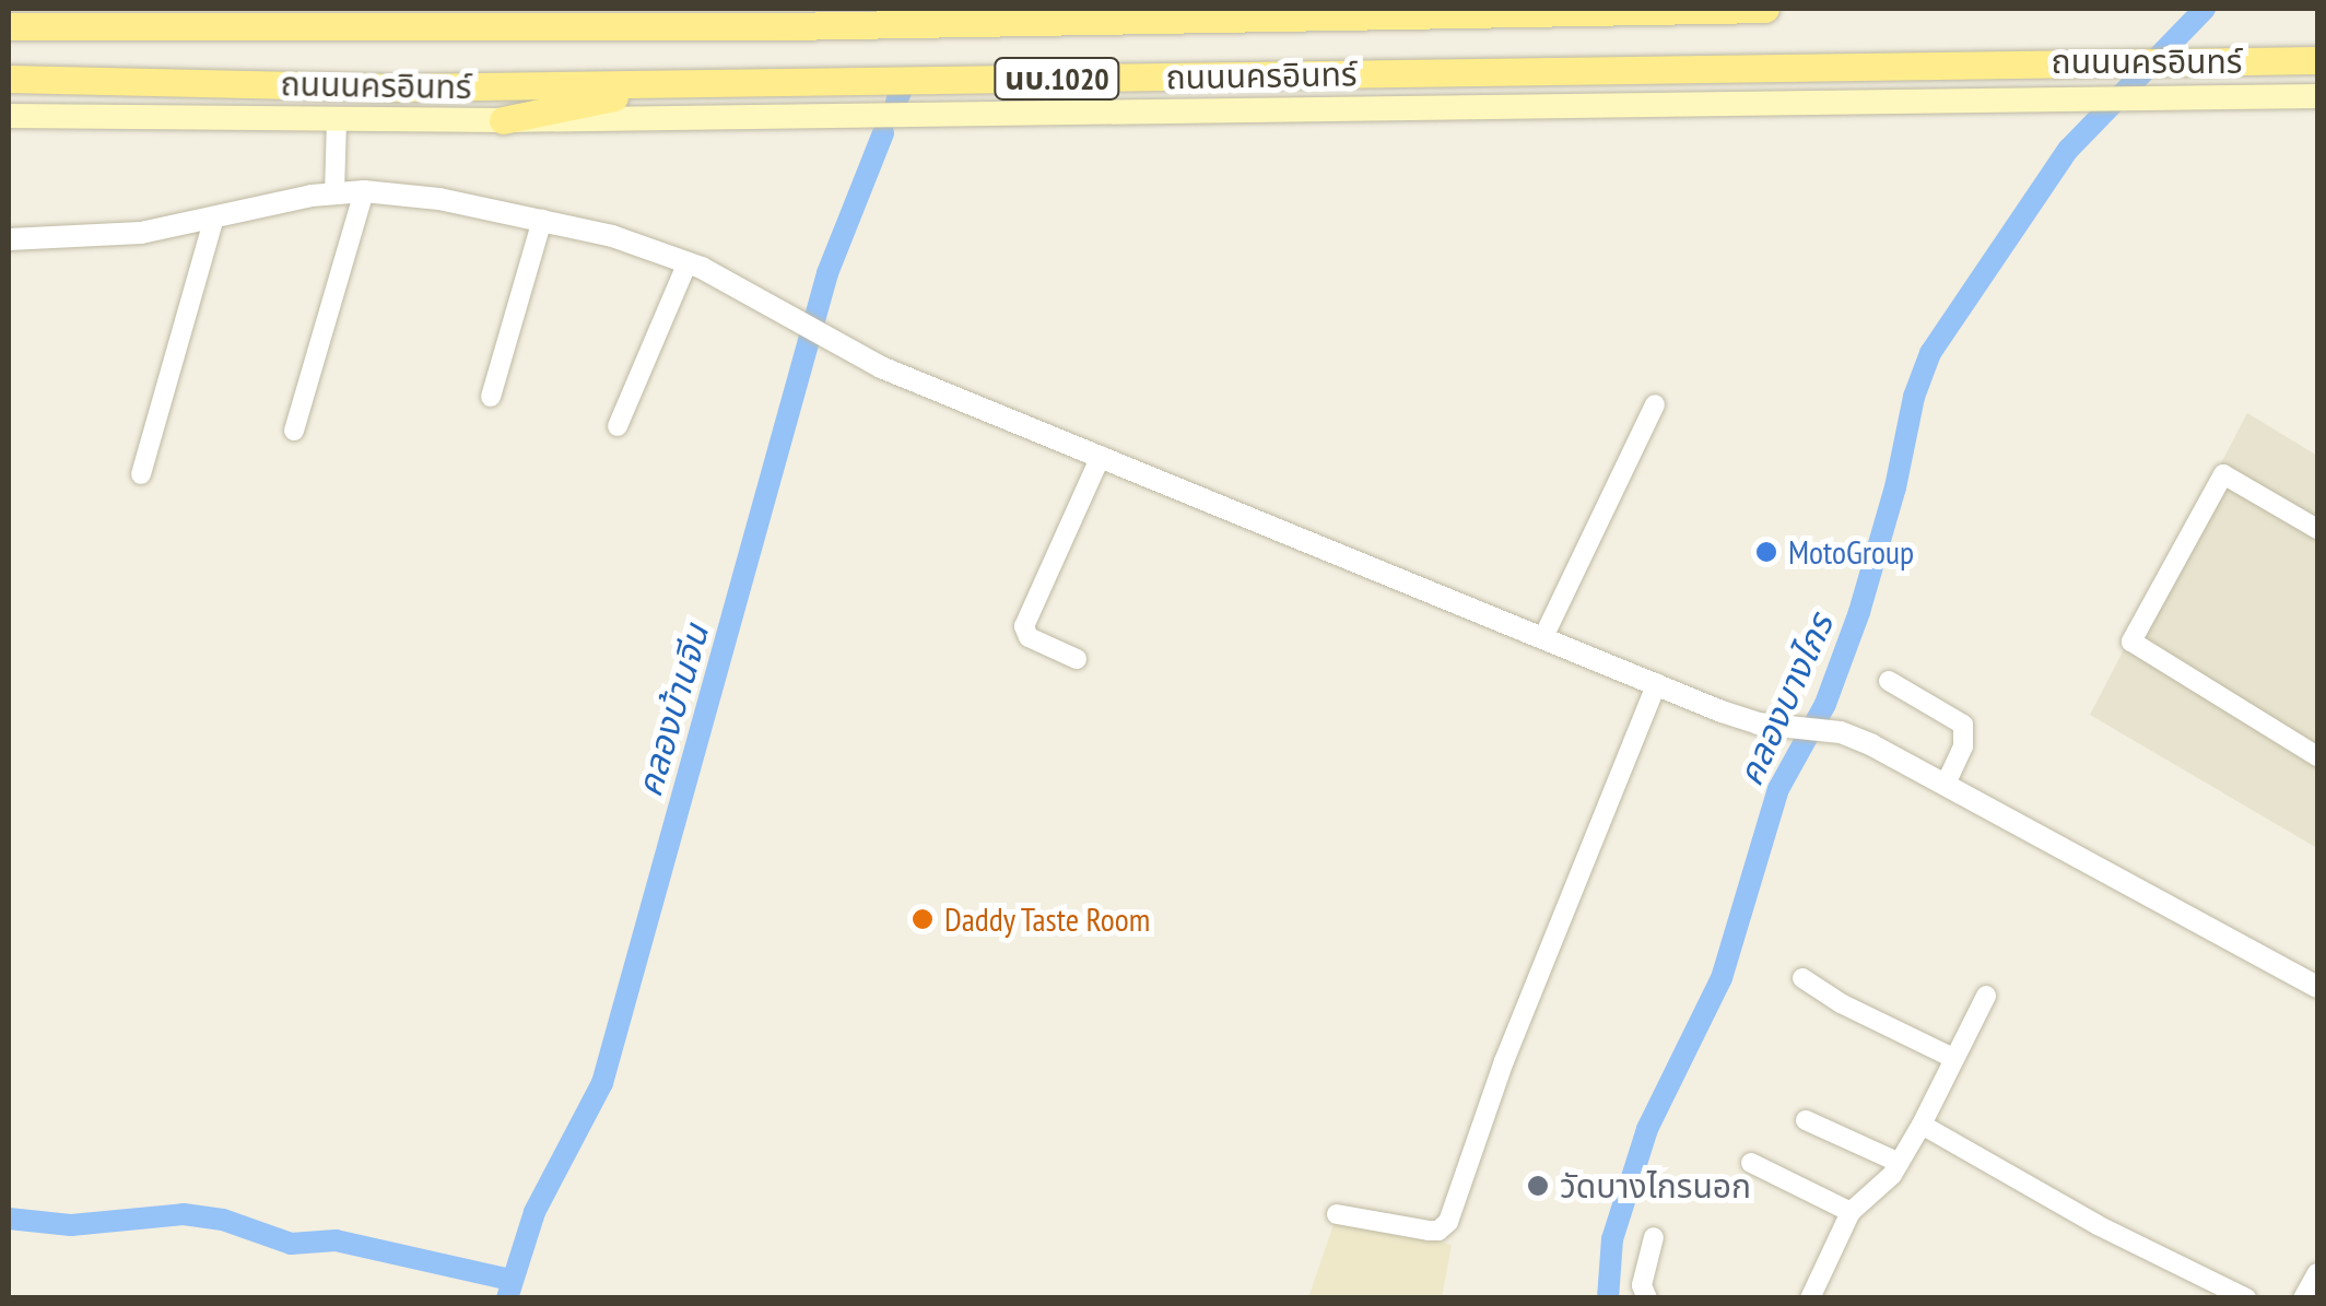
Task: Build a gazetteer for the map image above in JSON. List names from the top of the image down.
{
  "streets": {
    "main road": ["ถนนนครอินทร์", "นบ.1020"]
  },
  "water": ["คลองบางไกร", "คลองบ้านจีน"],
  "places": ["MotoGroup", "Daddy Taste Room", "วัดบางไกรนอก"]
}
